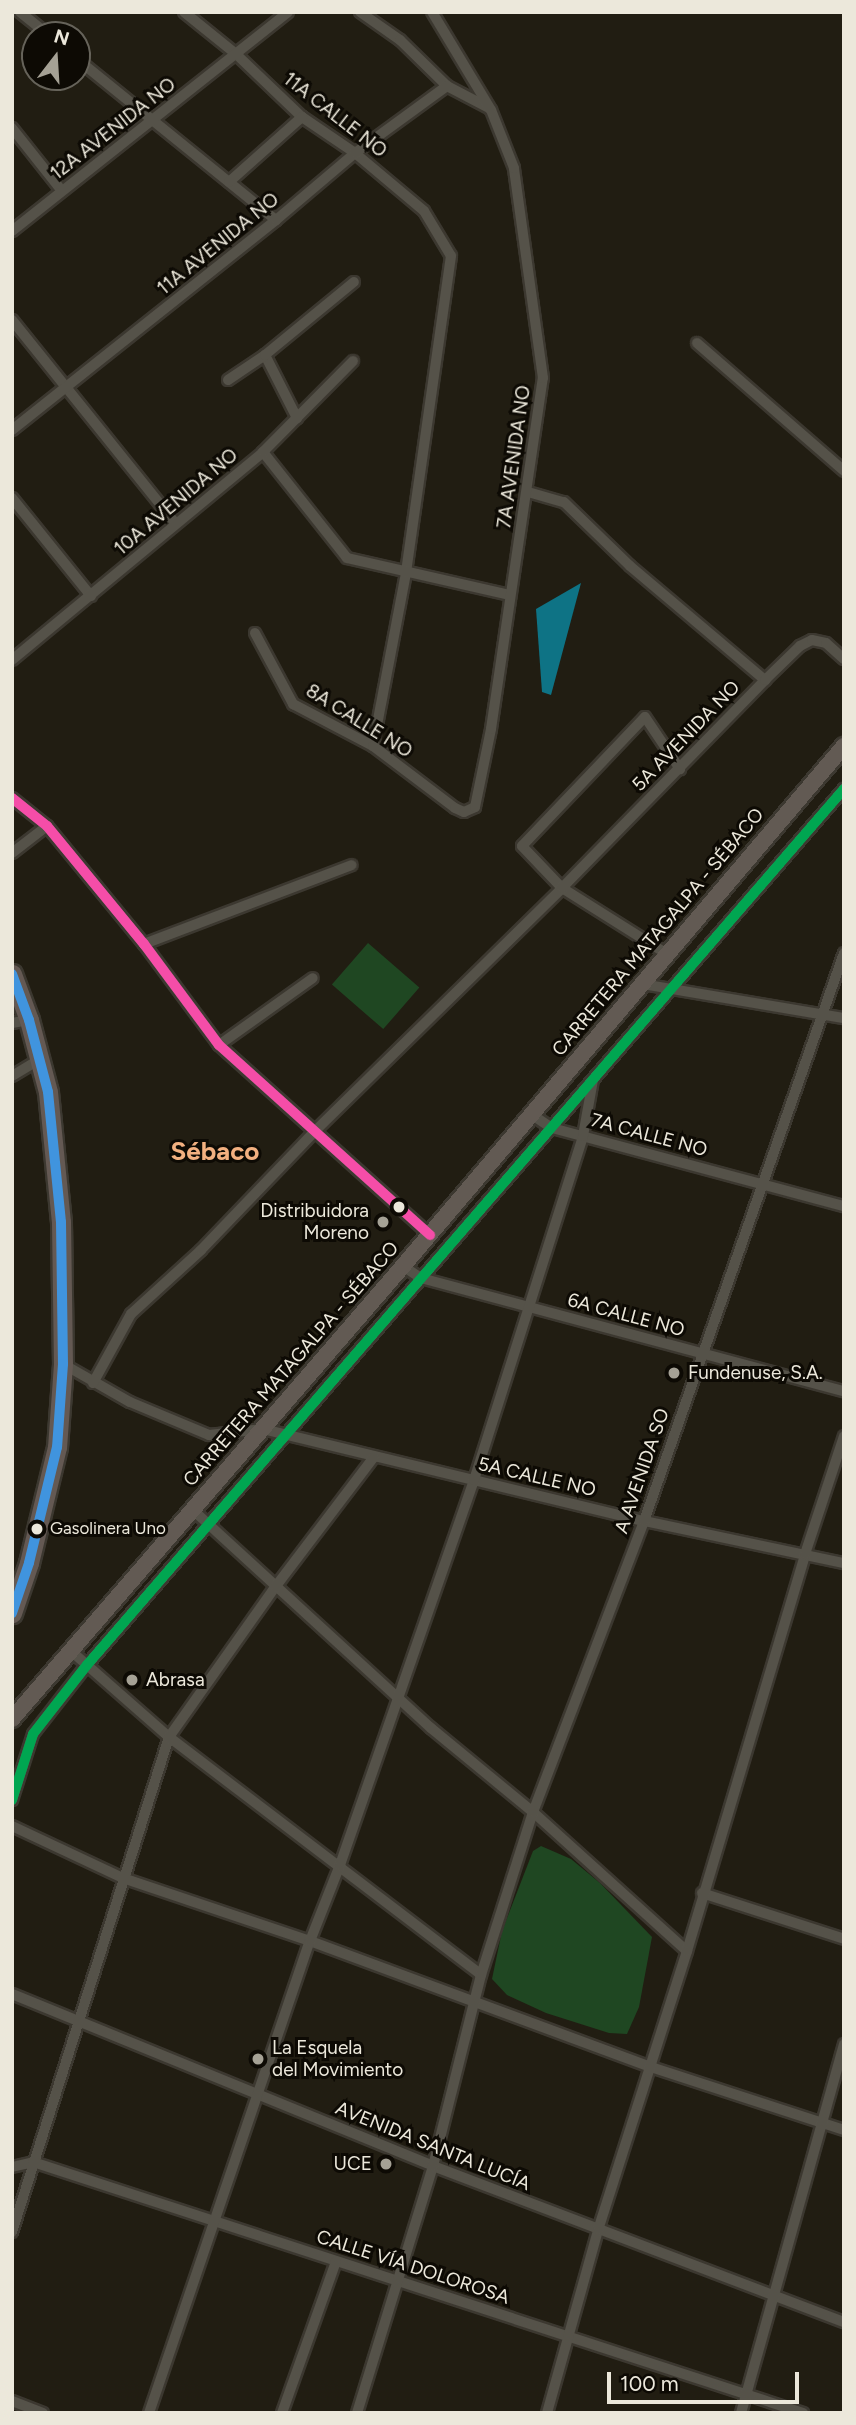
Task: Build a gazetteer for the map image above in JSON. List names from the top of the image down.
{
  "streets": {
    "main road": ["CARRETERA MATAGALPA - SÉBACO"],
    "street": [
      "11A CALLE NO",
      "12A AVENIDA NO",
      "11A AVENIDA NO",
      "7A AVENIDA NO",
      "10A AVENIDA NO",
      "8A CALLE NO",
      "5A AVENIDA NO",
      "7A CALLE NO",
      "6A CALLE NO",
      "A AVENIDA SO",
      "5A CALLE NO",
      "AVENIDA SANTA LUCÍA",
      "CALLE VÍA DOLOROSA"
    ]
  },
  "crossings": [
    ["11A CALLE NO", "12A AVENIDA NO"],
    ["11A CALLE NO", "11A AVENIDA NO"],
    ["7A AVENIDA NO", "8A CALLE NO"],
    ["5A AVENIDA NO", "5A CALLE NO"],
    ["CARRETERA MATAGALPA - SÉBACO", "7A CALLE NO"],
    ["CARRETERA MATAGALPA - SÉBACO", "6A CALLE NO"],
    ["CARRETERA MATAGALPA - SÉBACO", "5A CALLE NO"],
    ["7A CALLE NO", "A AVENIDA SO"],
    ["6A CALLE NO", "A AVENIDA SO"],
    ["A AVENIDA SO", "5A CALLE NO"],
    ["A AVENIDA SO", "AVENIDA SANTA LUCÍA"],
    ["A AVENIDA SO", "CALLE VÍA DOLOROSA"]
  ],
  "districts": ["Sébaco"],
  "places": [
    "Distribuidora Moreno",
    "Fundenuse, S.A.",
    "Gasolinera Uno",
    "Abrasa",
    "La Esquela del Movimiento",
    "UCE"
  ],
  "scale_bar": "100 m",
  "north": "top"
}
